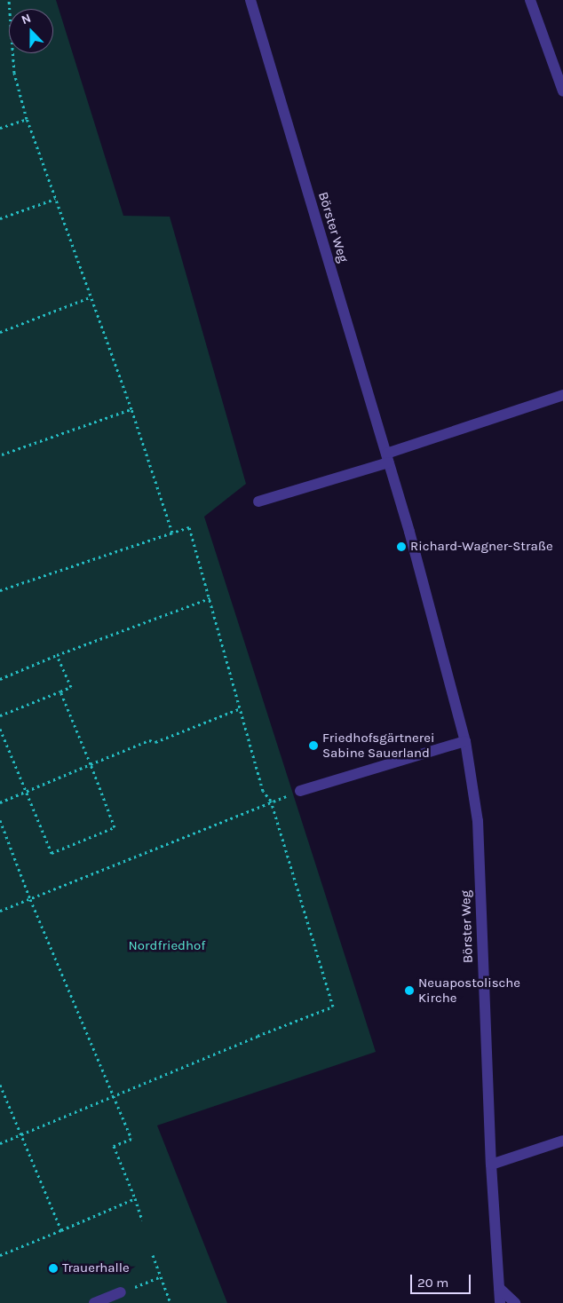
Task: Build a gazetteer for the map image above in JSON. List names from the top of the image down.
{
  "streets": {
    "street": ["Börster Weg"]
  },
  "parks": ["Nordfriedhof"],
  "places": [
    "Richard-Wagner-Straße",
    "Friedhofsgärtnerei Sabine Sauerland",
    "Neuapostolische Kirche",
    "Trauerhalle"
  ],
  "scale_bar": "20 m",
  "north": "top"
}
